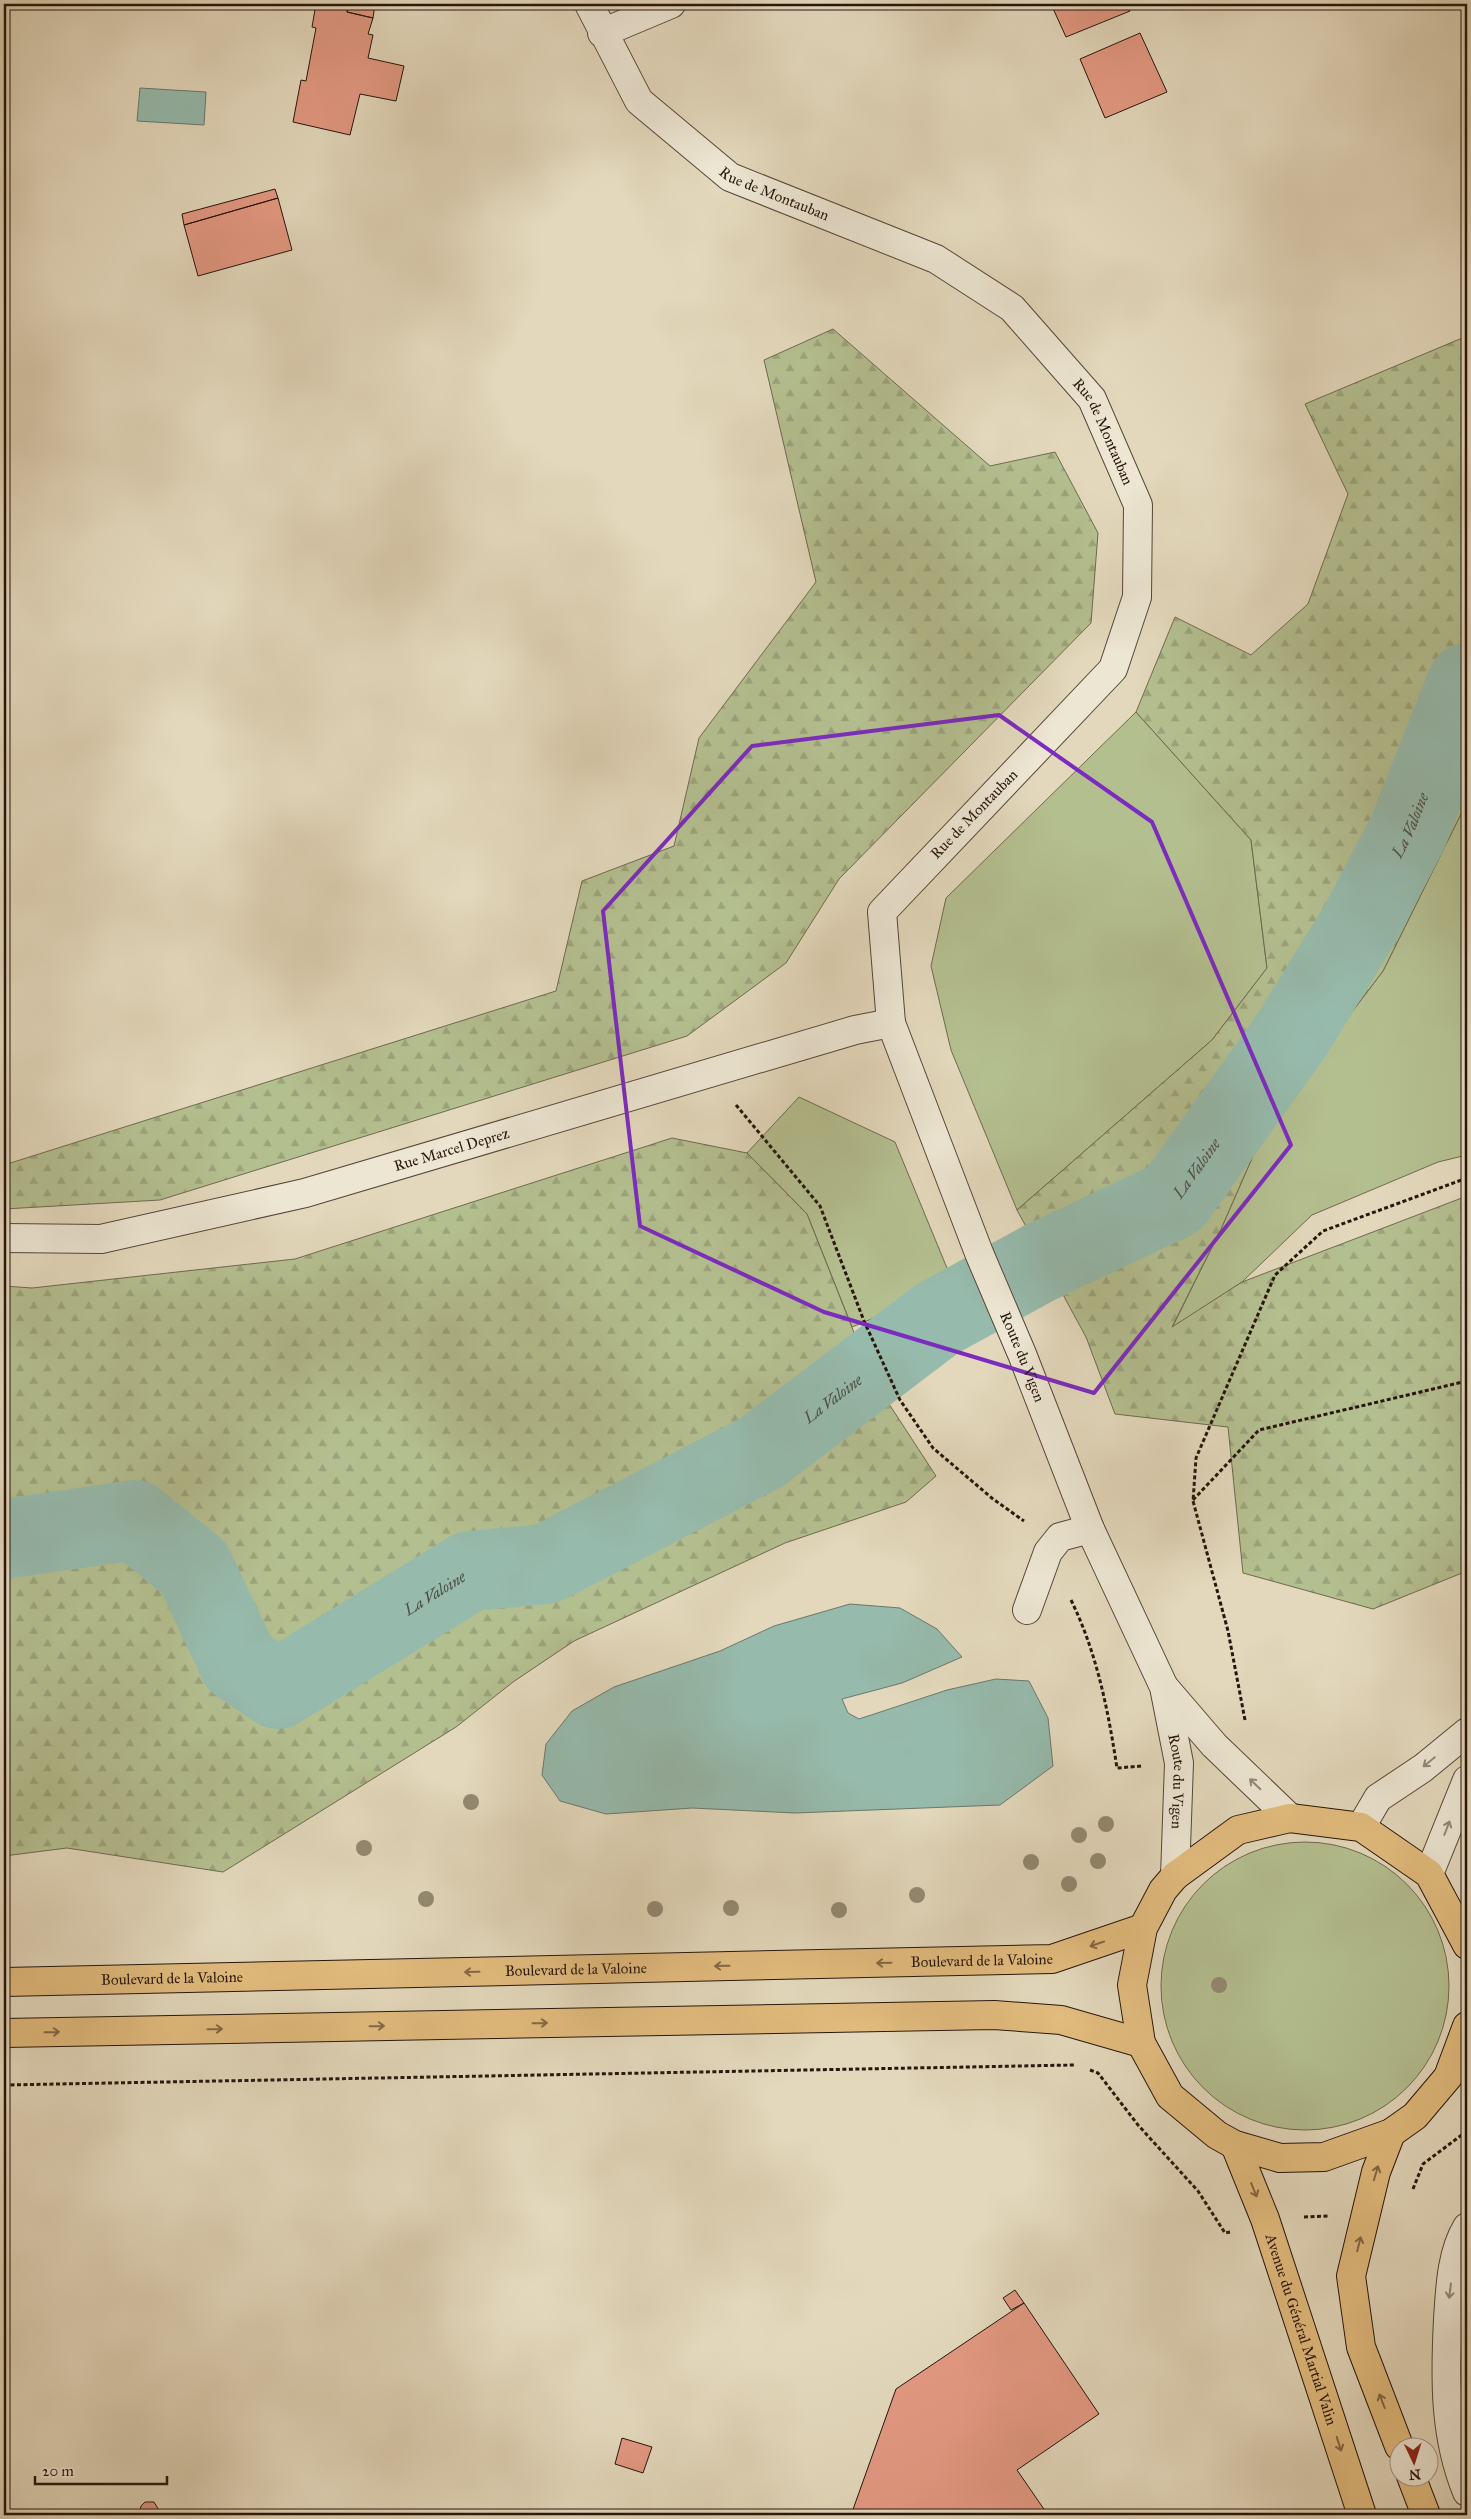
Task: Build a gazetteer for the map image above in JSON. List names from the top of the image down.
{
  "streets": {
    "main road": ["Boulevard de la Valoine", "Avenue du Général Martial Valin"],
    "street": ["Rue de Montauban", "Rue Marcel Deprez", "Route du Vigen"]
  },
  "crossings": [
    ["Rue de Montauban", "Rue Marcel Deprez"],
    ["Rue de Montauban", "Route du Vigen"],
    ["Rue Marcel Deprez", "Route du Vigen"]
  ],
  "water": ["La Valoine"],
  "scale_bar": "20 m",
  "north": "bottom"
}
